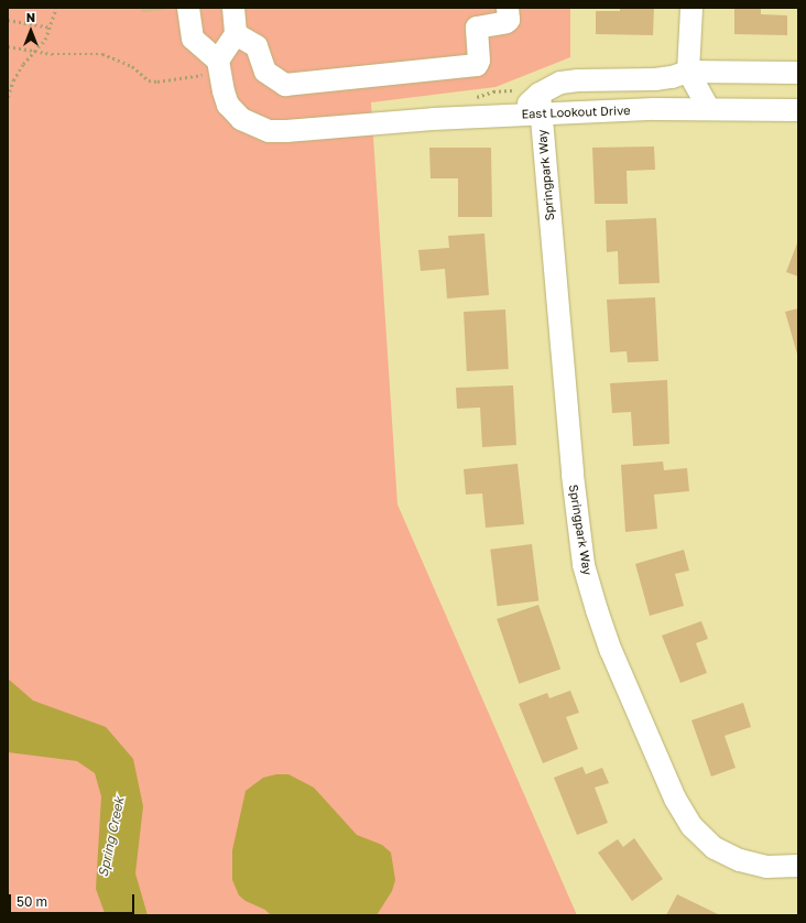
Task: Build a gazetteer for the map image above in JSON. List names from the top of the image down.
{
  "streets": {
    "street": ["East Lookout Drive", "Springpark Way"]
  },
  "crossings": [
    ["East Lookout Drive", "Springpark Way"]
  ],
  "water": ["Spring Creek"],
  "scale_bar": "50 m",
  "north": "top"
}
